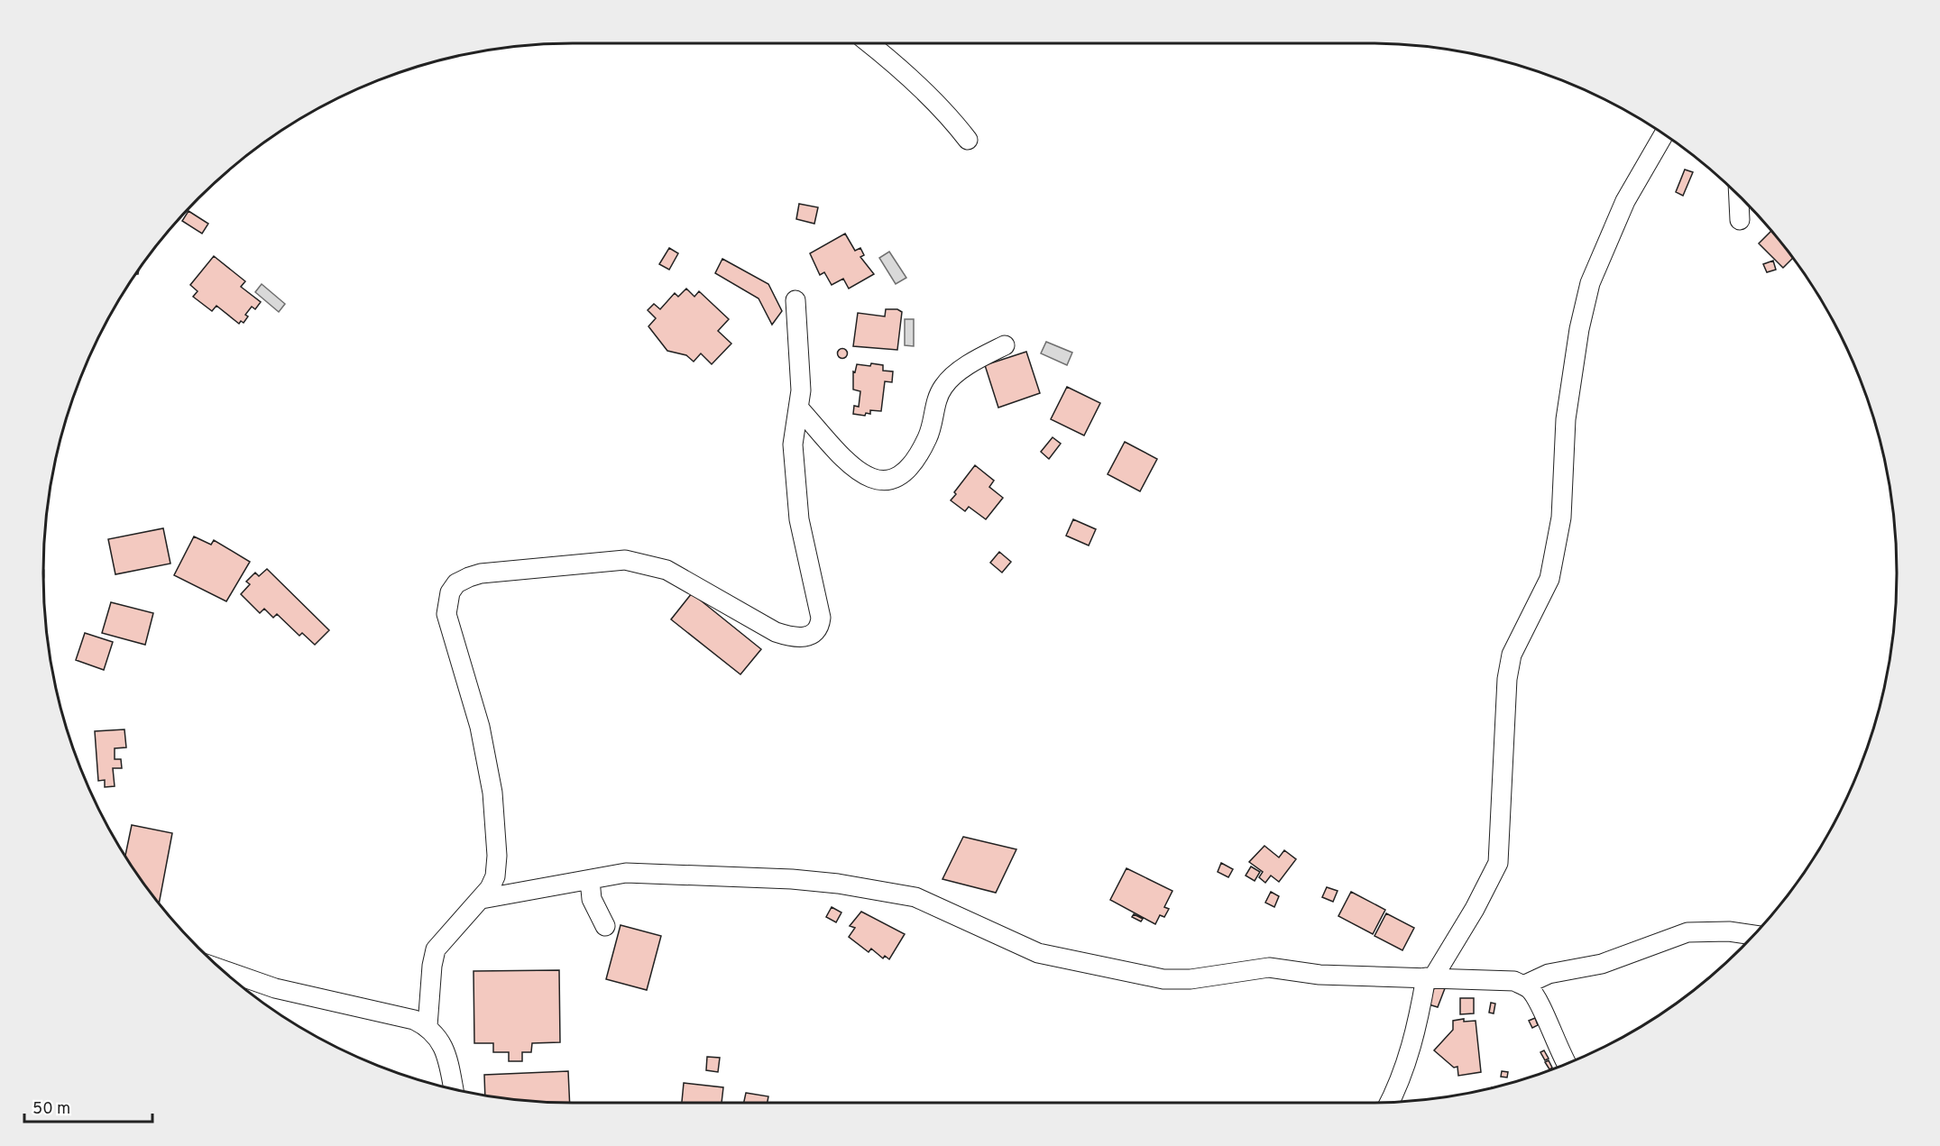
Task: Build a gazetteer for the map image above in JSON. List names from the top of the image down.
{
  "scale_bar": "50 m"
}
